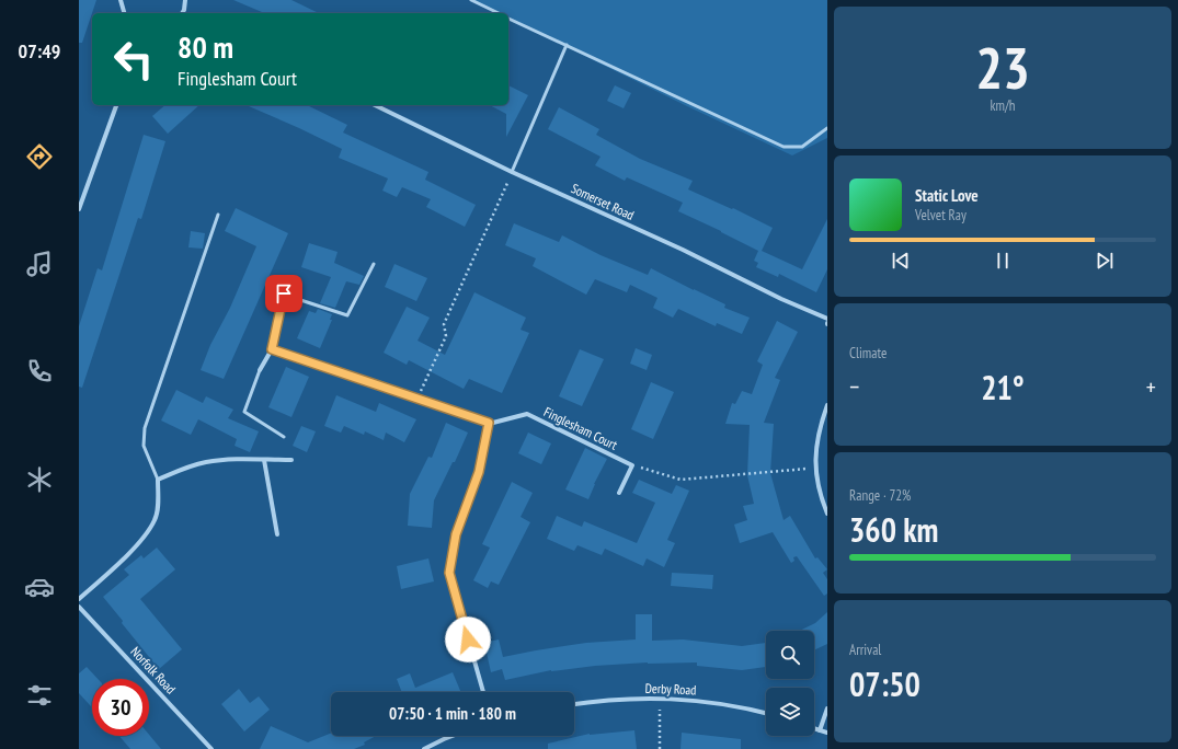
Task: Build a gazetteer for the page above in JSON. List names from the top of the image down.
{
  "streets": {
    "street": [
      "Somerset Road",
      "Finglesham Court",
      "Norfolk Road",
      "Derby Road"
    ]
  },
  "page": {
    "tabs": "07:49",
    "tile": [
      ["23", "km/h"],
      "Climate",
      ["Range · 72%", "360 km"],
      ["Arrival", "07:50"]
    ],
    "turn": ["80 m", "Finglesham Court"],
    "song": ["Static Love", "Velvet Ray"],
    "heat": ["−", "21°", "+"],
    "limit": "30",
    "trip": "07:50 · 1 min · 180 m"
  }
}
